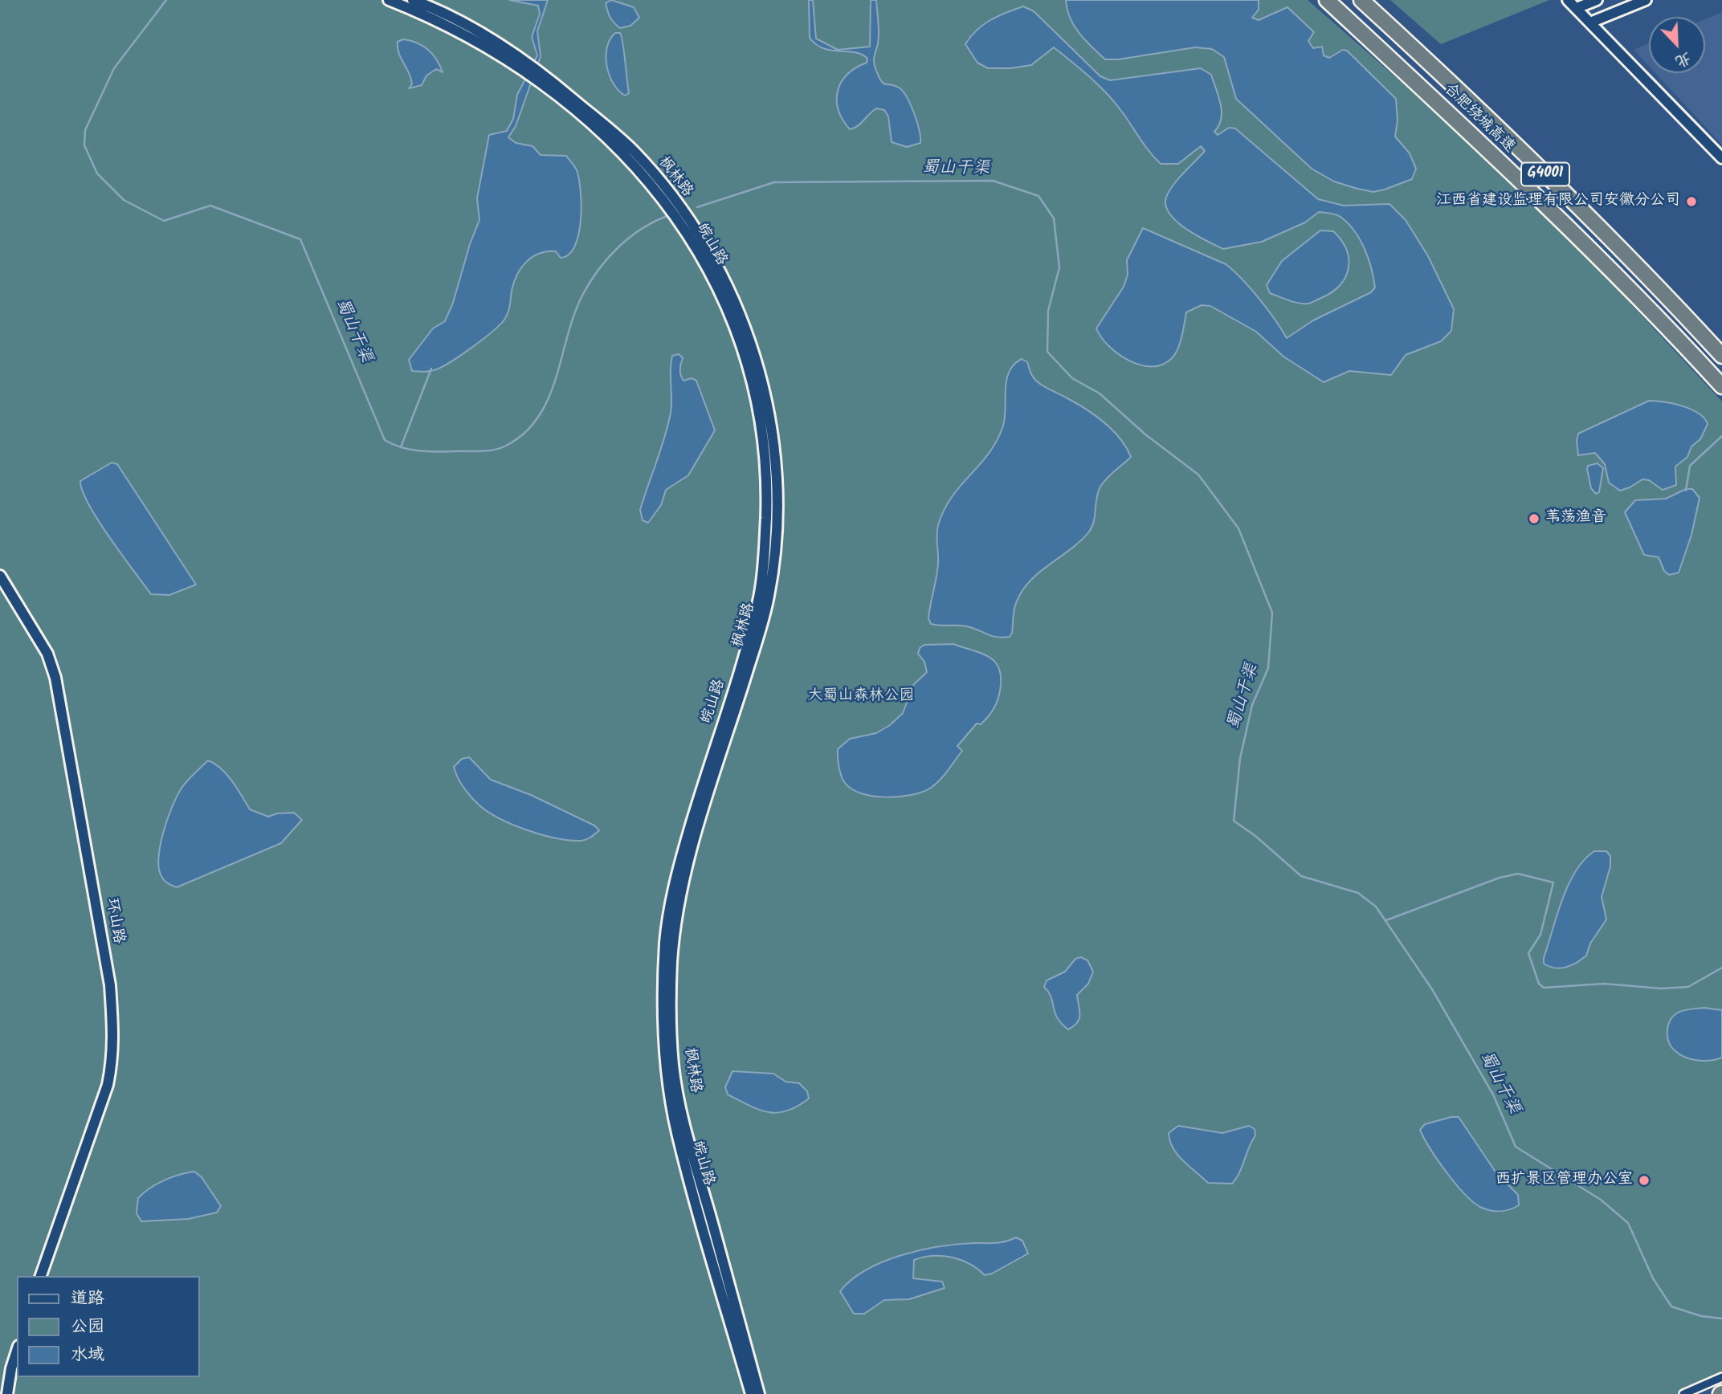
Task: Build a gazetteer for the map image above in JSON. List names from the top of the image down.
{
  "streets": {
    "highway": ["合肥绕城高速", "G4001"],
    "main road": ["枫林路", "皖山路", "环山路"]
  },
  "crossings": [
    ["枫林路", "皖山路"]
  ],
  "water": ["蜀山干渠"],
  "parks": ["大蜀山森林公园"],
  "places": ["江西省建设监理有限公司安徽分公司", "苇荡渔音", "西扩景区管理办公室"],
  "legend": ["道路", "公园", "水域"],
  "north": "bottom right"
}
